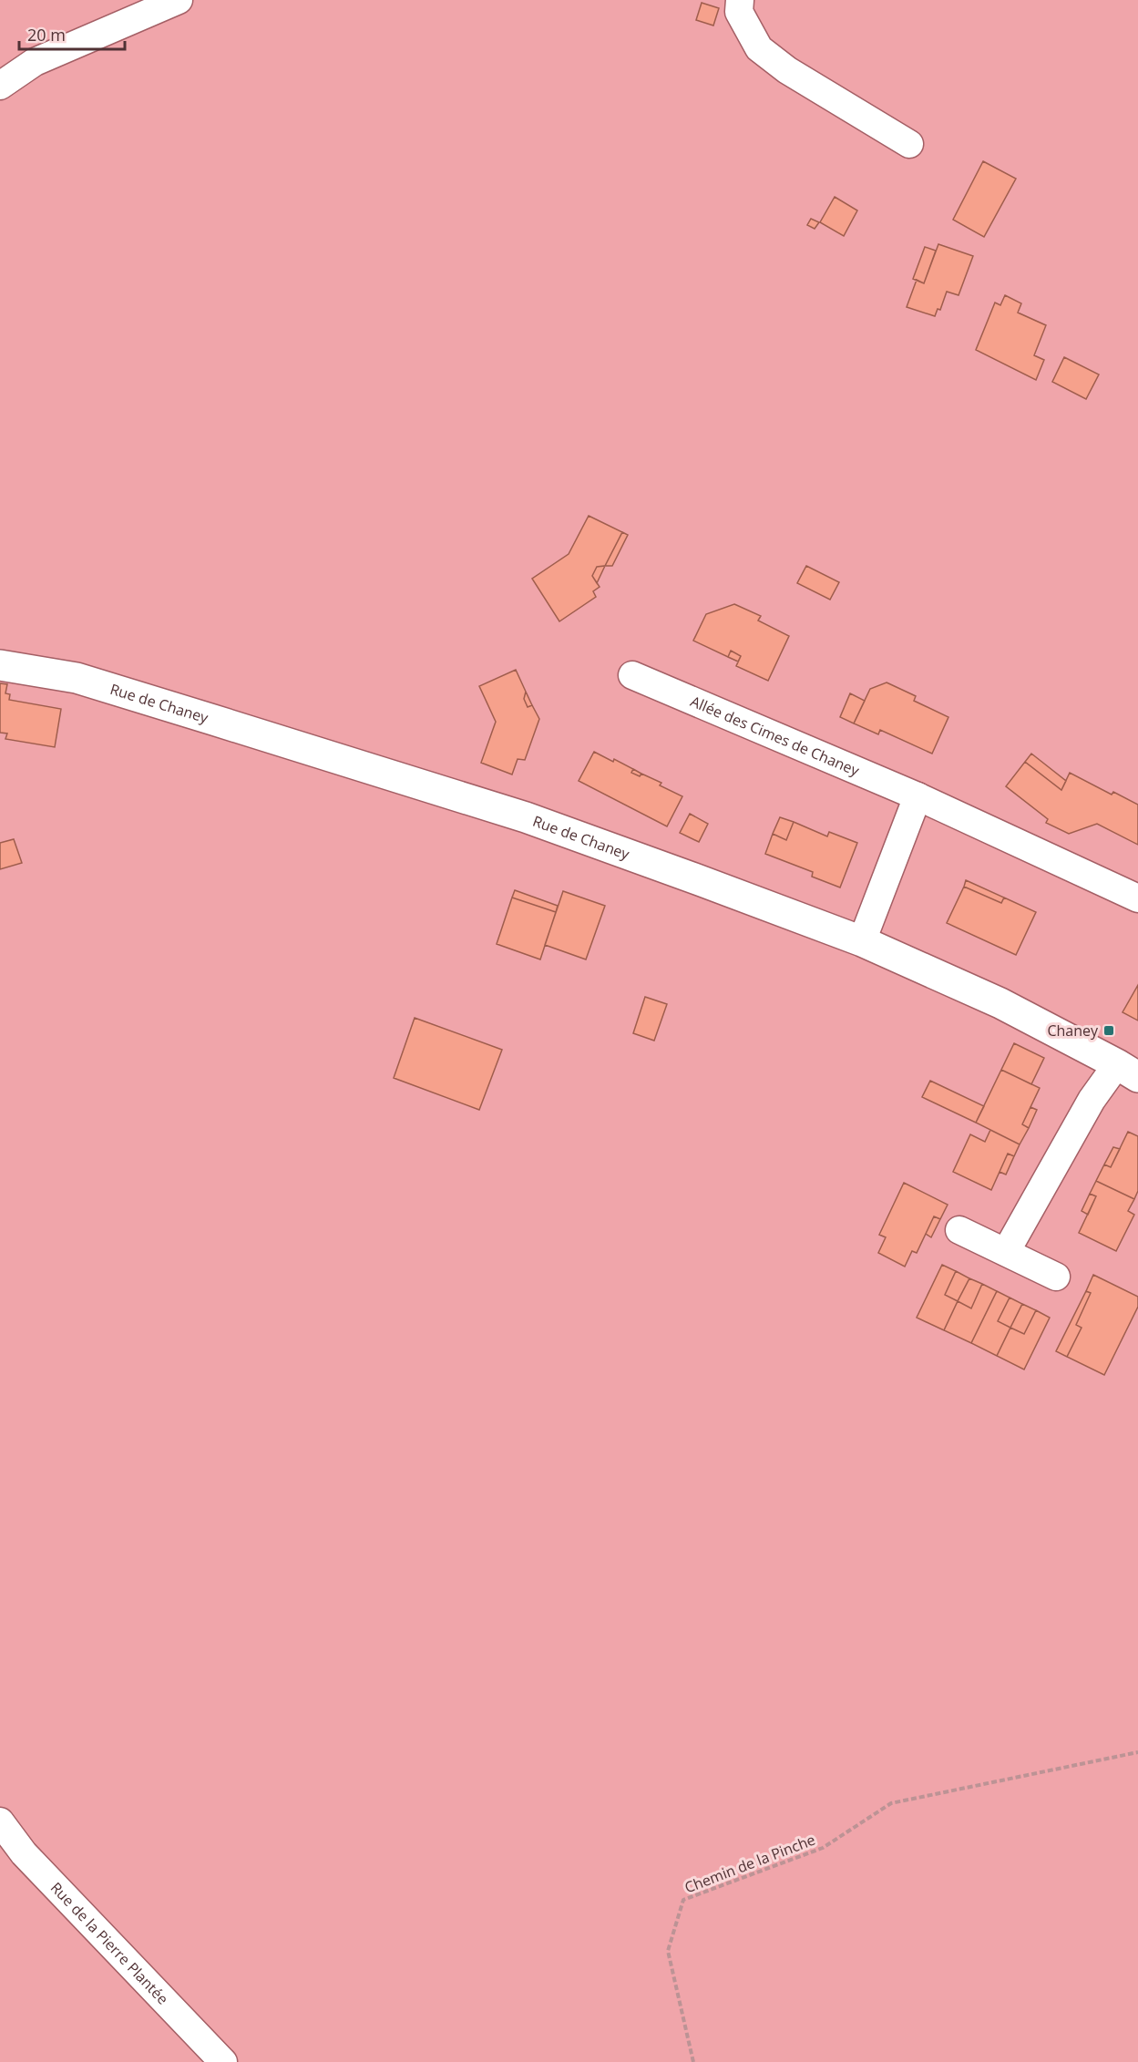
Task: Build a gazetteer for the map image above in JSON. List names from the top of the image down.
{
  "streets": {
    "street": ["Rue de Chaney", "Allée des Cimes de Chaney", "Rue de la Pierre Plantée"],
    "path": ["Chemin de la Pinche"]
  },
  "places": {
    "transit": ["Chaney"]
  },
  "scale_bar": "20 m"
}
